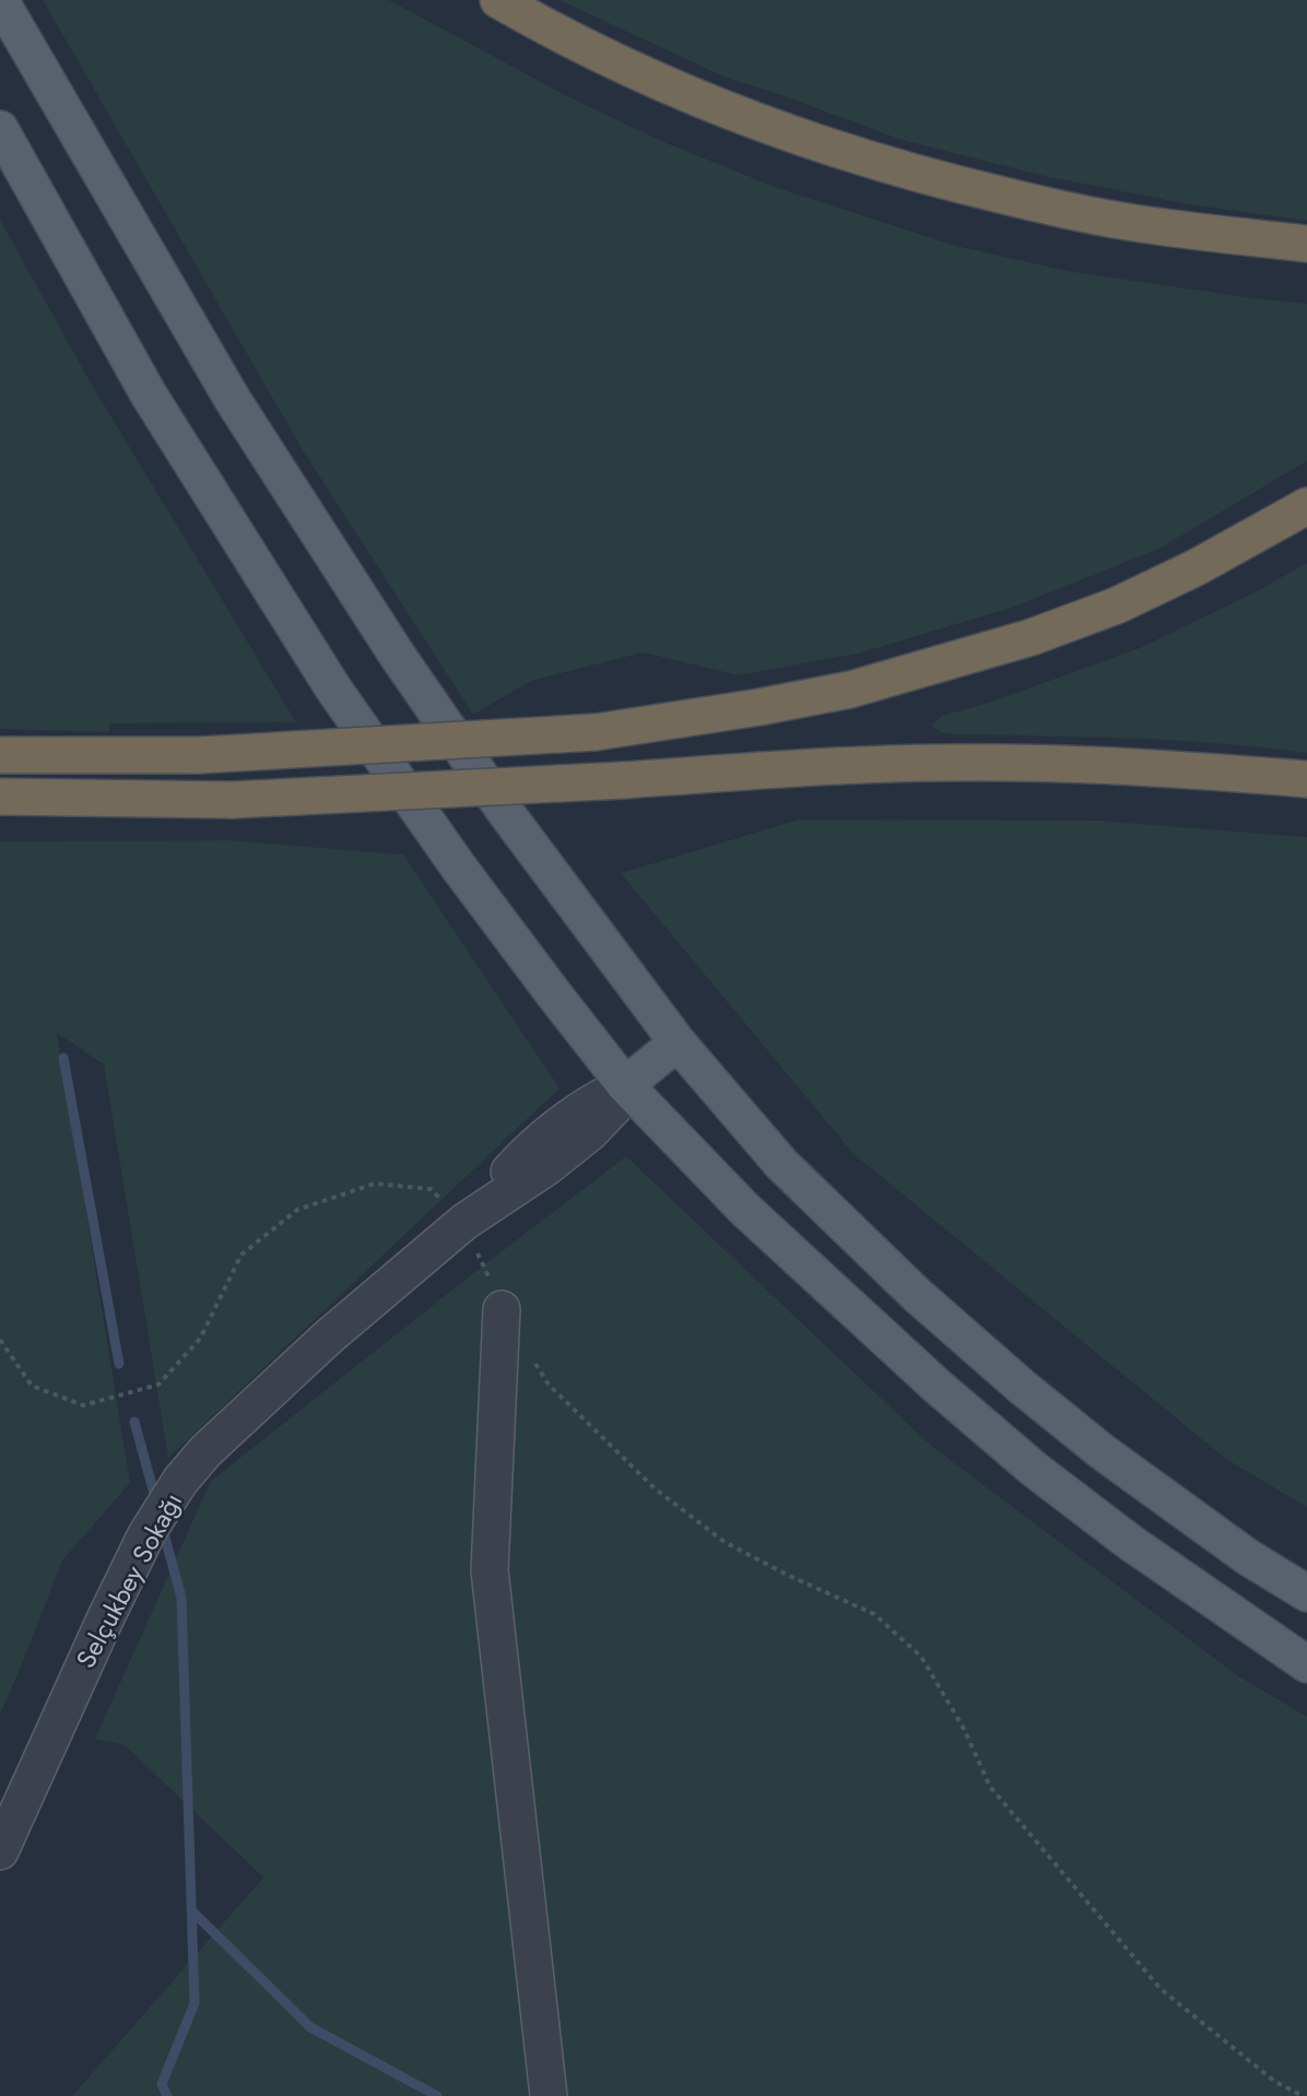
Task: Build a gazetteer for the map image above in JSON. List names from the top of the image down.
{
  "streets": {
    "street": ["Selçukbey Sokağı"]
  }
}
